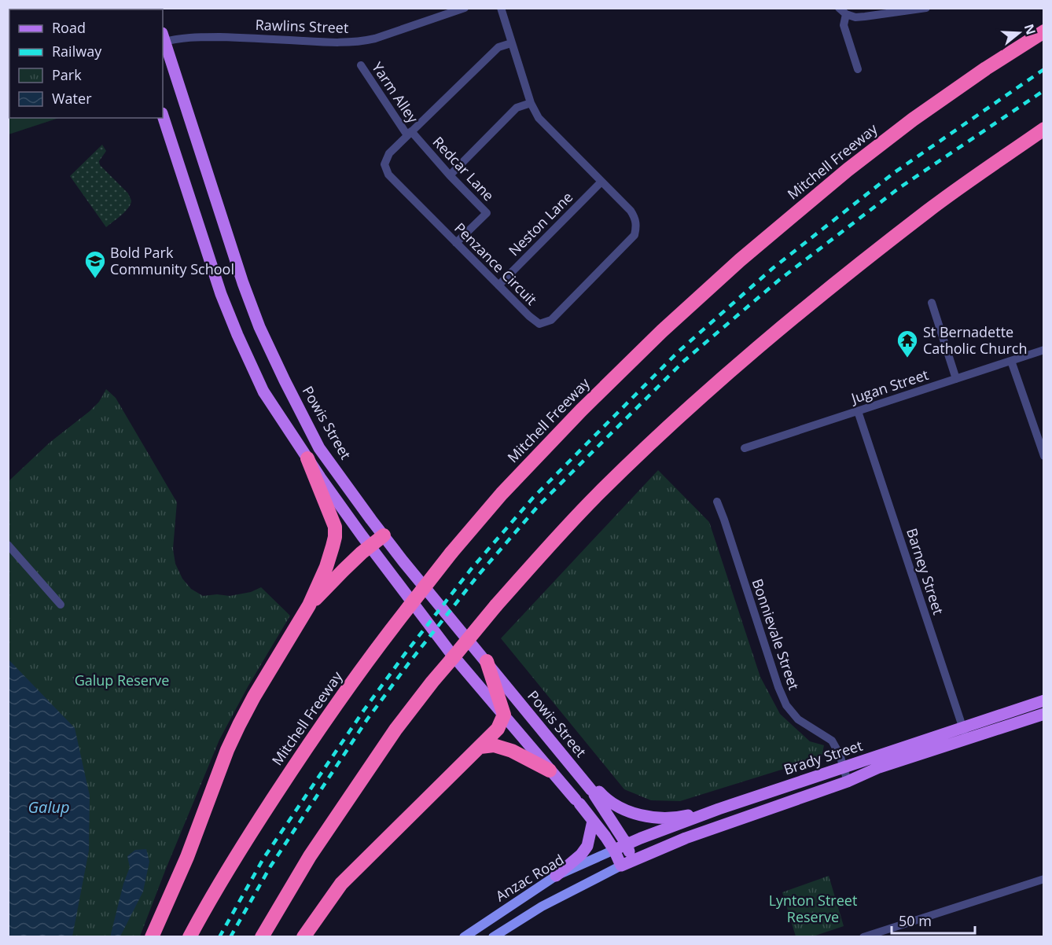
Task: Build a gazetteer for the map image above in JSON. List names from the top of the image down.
{
  "streets": {
    "highway": ["Mitchell Freeway"],
    "main road": ["Powis Street", "Brady Street", "Anzac Road"],
    "street": [
      "Rawlins Street",
      "Yarm Alley",
      "Redcar Lane",
      "Neston Lane",
      "Penzance Circuit",
      "Jugan Street",
      "Barney Street",
      "Bonnievale Street"
    ]
  },
  "crossings": [
    ["Rawlins Street", "Powis Street"],
    ["Yarm Alley", "Redcar Lane"],
    ["Yarm Alley", "Penzance Circuit"],
    ["Redcar Lane", "Penzance Circuit"],
    ["Neston Lane", "Penzance Circuit"],
    ["Jugan Street", "Barney Street"],
    ["Powis Street", "Brady Street"],
    ["Barney Street", "Brady Street"],
    ["Bonnievale Street", "Brady Street"],
    ["Brady Street", "Anzac Road"]
  ],
  "water": ["Galup"],
  "parks": ["Galup Reserve", "Lynton Street Reserve"],
  "places": {
    "school or university": ["Bold Park Community School"],
    "temple": ["St Bernadette Catholic Church"]
  },
  "legend": [
    "Road",
    "Railway",
    "Park",
    "Water"
  ],
  "scale_bar": "50 m",
  "north": "right"
}
